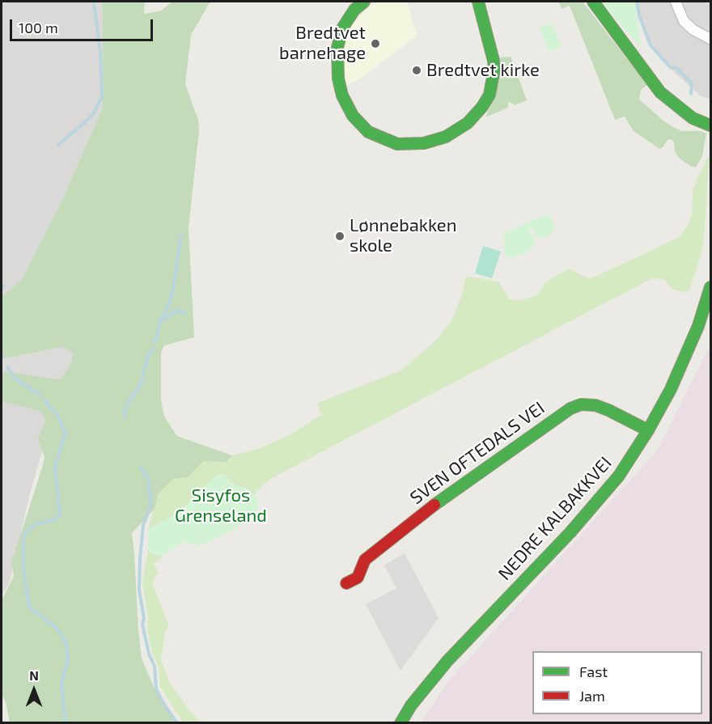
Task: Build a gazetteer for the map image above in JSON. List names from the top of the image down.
{
  "streets": {
    "street": ["SVEN OFTEDALS VEI", "NEDRE KALBAKKVEI"]
  },
  "crossings": [
    ["SVEN OFTEDALS VEI", "NEDRE KALBAKKVEI"]
  ],
  "parks": ["Sisyfos Grenseland"],
  "places": ["Bredtvet barnehage", "Bredtvet kirke", "Lønnebakken skole"],
  "legend": ["Fast", "Jam"],
  "scale_bar": "100 m",
  "north": "top"
}
